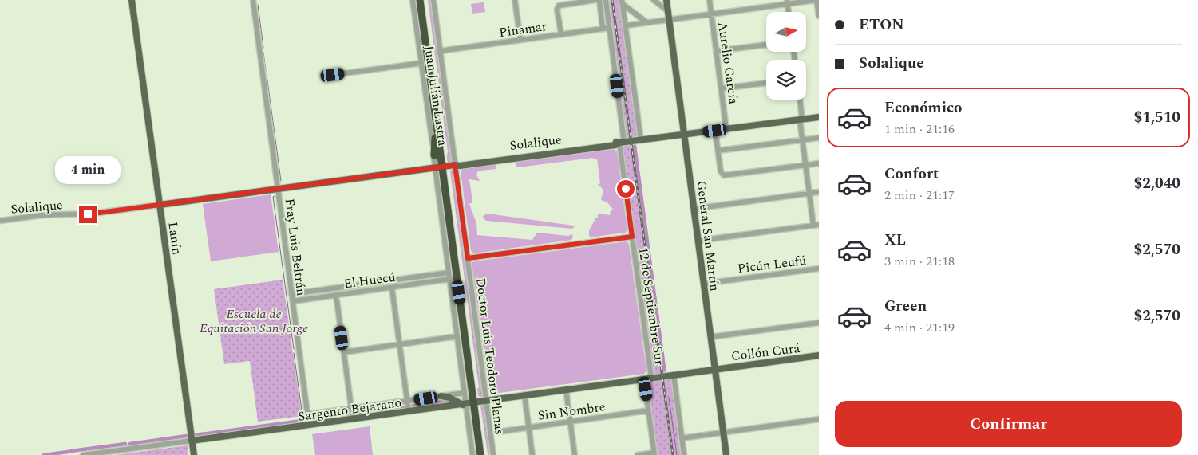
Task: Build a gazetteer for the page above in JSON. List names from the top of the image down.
{
  "streets": {
    "main road": [
      "Solalique",
      "General San Martín",
      "Lanín",
      "Collón Curá",
      "Sargento Bejarano"
    ],
    "street": [
      "Pinamar",
      "Aurelio García",
      "Juan Julián Lastra",
      "Fray Luis Beltrán",
      "Picún Leufú",
      "El Huecú",
      "12 de Septiembre Sur",
      "Doctor Luis Teodoro Planas",
      "Sin Nombre"
    ]
  },
  "crossings": [
    ["Pinamar", "Doctor Luis Teodoro Planas"],
    ["Aurelio García", "Solalique"],
    ["Juan Julián Lastra", "Solalique"],
    ["Juan Julián Lastra", "El Huecú"],
    ["Juan Julián Lastra", "Sargento Bejarano"],
    ["Solalique", "General San Martín"],
    ["Solalique", "Lanín"],
    ["Solalique", "Fray Luis Beltrán"],
    ["Solalique", "12 de Septiembre Sur"],
    ["Solalique", "Doctor Luis Teodoro Planas"],
    ["General San Martín", "Picún Leufú"],
    ["General San Martín", "Collón Curá"],
    ["General San Martín", "Sargento Bejarano"],
    ["Lanín", "Sargento Bejarano"],
    ["Fray Luis Beltrán", "El Huecú"],
    ["Fray Luis Beltrán", "Sargento Bejarano"],
    ["12 de Septiembre Sur", "Sargento Bejarano"],
    ["12 de Septiembre Sur", "Sin Nombre"],
    ["Collón Curá", "Sargento Bejarano"],
    ["Doctor Luis Teodoro Planas", "Sargento Bejarano"]
  ],
  "parks": ["Escuela de Equitación San Jorge"],
  "north": "right",
  "page": {
    "banner": ["ETON", "Solalique"],
    "list": [
      {
        "name": "Económico",
        "note": "1 min · 21:16",
        "value": "$1,510"
      },
      {
        "name": "Confort",
        "note": "2 min · 21:17",
        "value": "$2,040"
      },
      {
        "name": "XL",
        "note": "3 min · 21:18",
        "value": "$2,570"
      },
      {
        "name": "Green",
        "note": "4 min · 21:19",
        "value": "$2,570"
      }
    ],
    "bubble": "4 min",
    "buttons": "Confirmar"
  }
}
